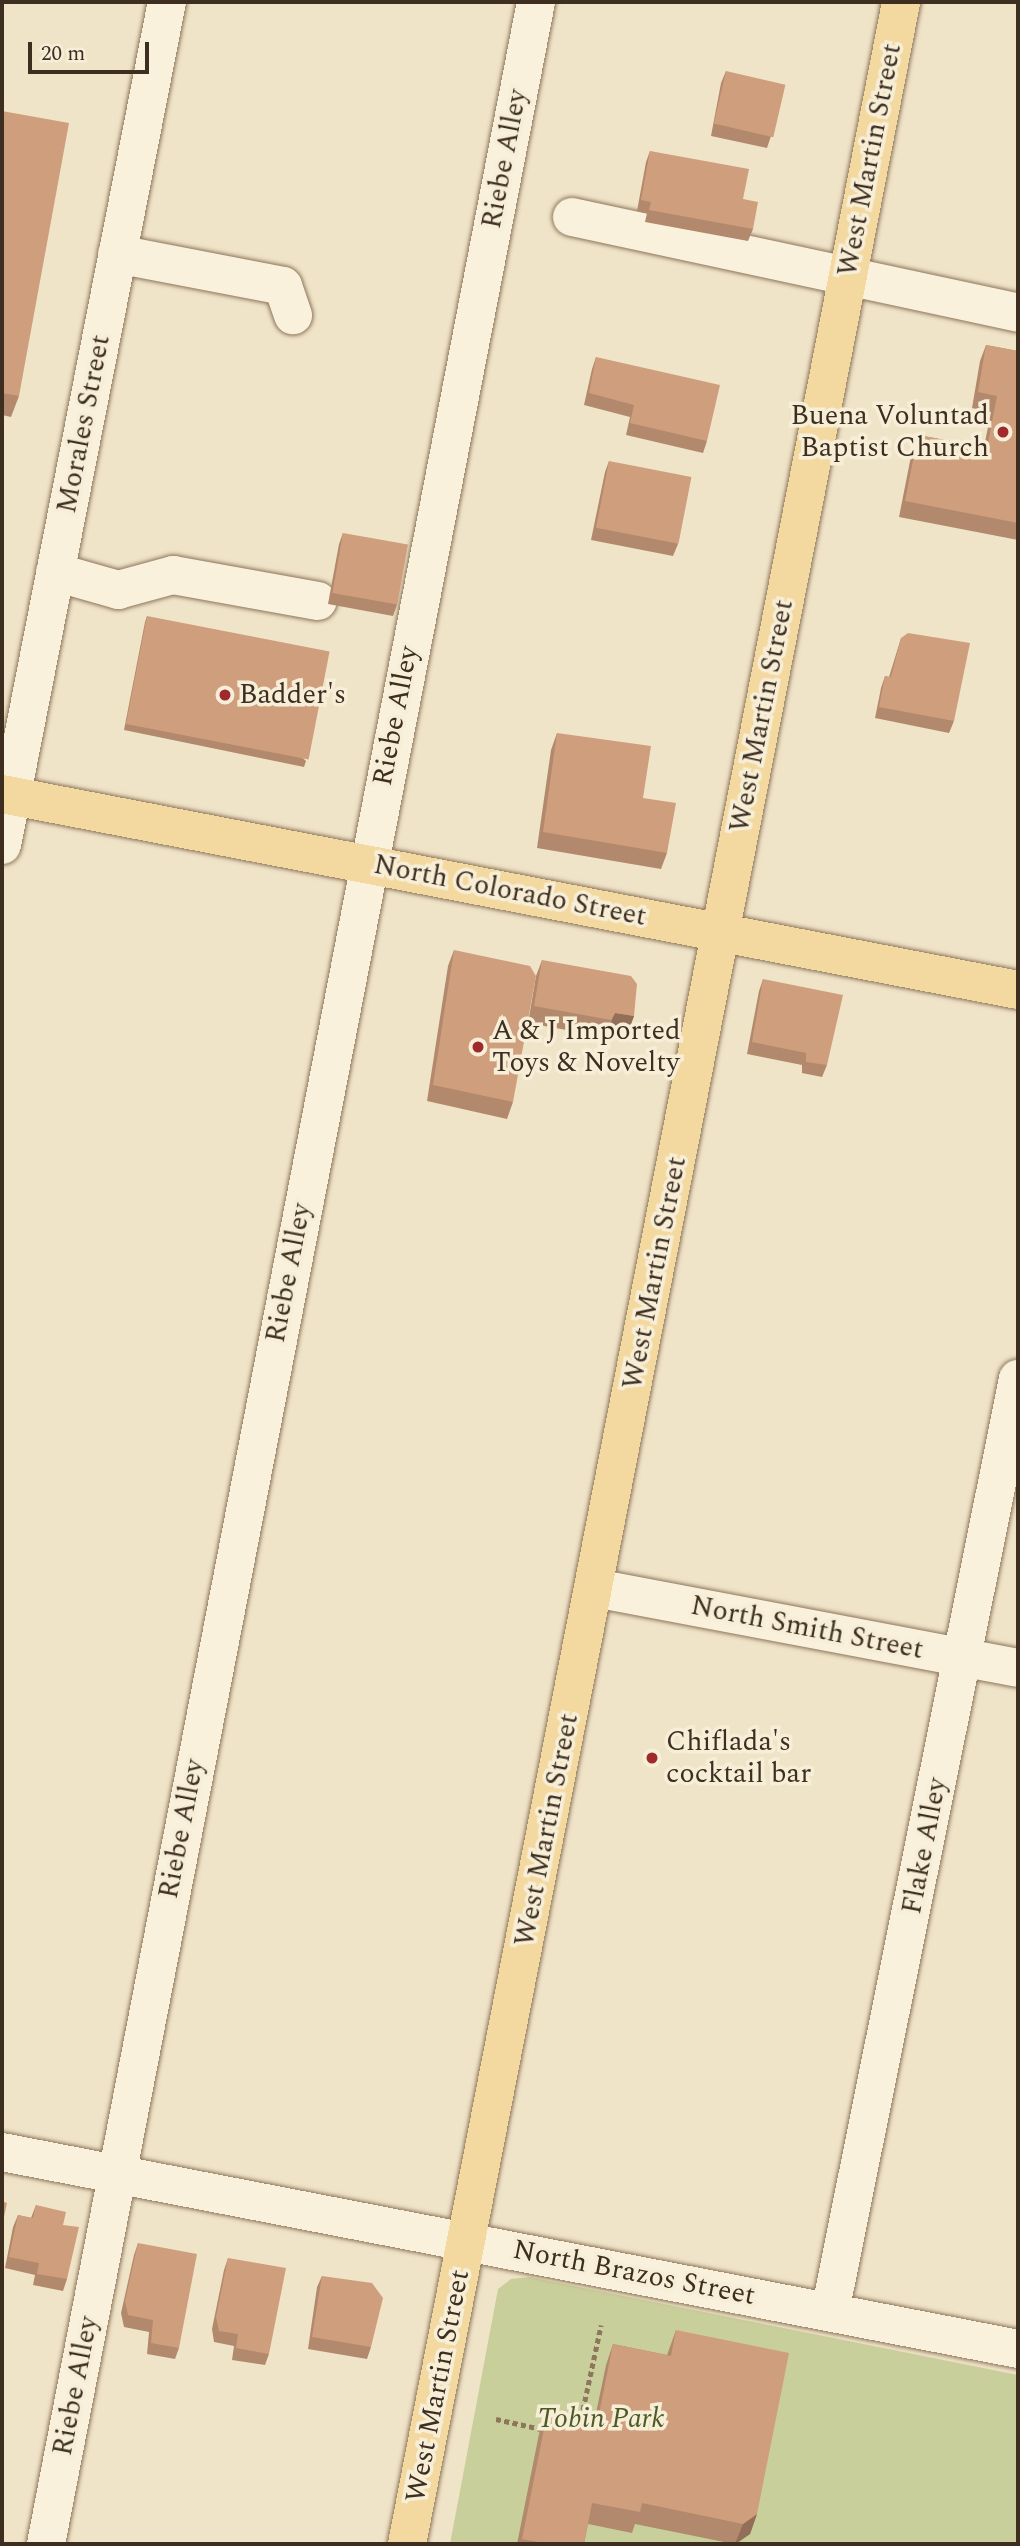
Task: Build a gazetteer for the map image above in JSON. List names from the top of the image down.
{
  "streets": {
    "main road": ["West Martin Street", "North Colorado Street"],
    "street": [
      "Riebe Alley",
      "Morales Street",
      "North Smith Street",
      "Flake Alley",
      "North Brazos Street"
    ]
  },
  "crossings": [
    ["Riebe Alley", "North Colorado Street"],
    ["Riebe Alley", "North Brazos Street"],
    ["West Martin Street", "North Colorado Street"],
    ["West Martin Street", "North Smith Street"],
    ["West Martin Street", "North Brazos Street"],
    ["Morales Street", "North Colorado Street"],
    ["North Smith Street", "Flake Alley"],
    ["Flake Alley", "North Brazos Street"]
  ],
  "parks": ["Tobin Park"],
  "places": [
    "Buena Voluntad Baptist Church",
    "Badder's",
    "A & J Imported Toys & Novelty",
    "Chiflada's cocktail bar"
  ],
  "scale_bar": "20 m"
}
